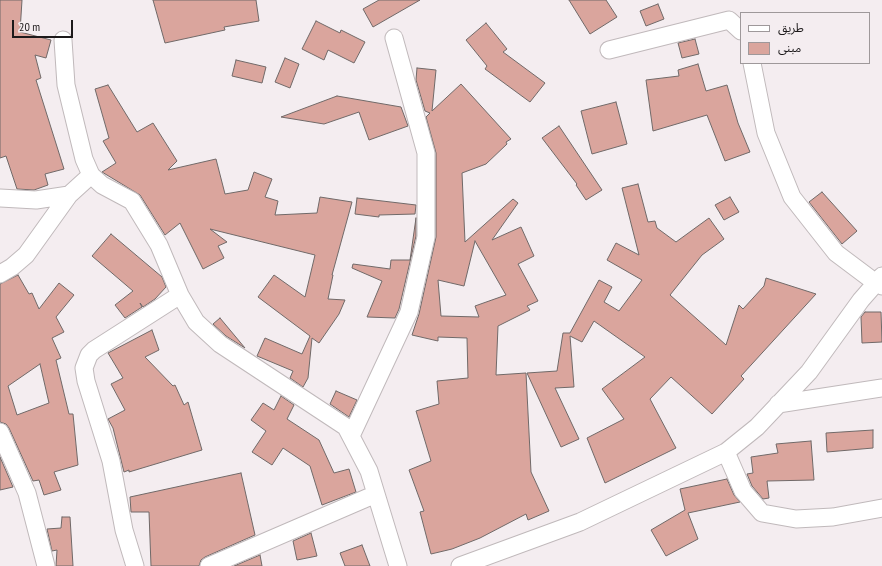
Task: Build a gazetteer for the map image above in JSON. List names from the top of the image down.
{
  "legend": ["طريق", "مبنى"],
  "scale_bar": "20 m"
}
